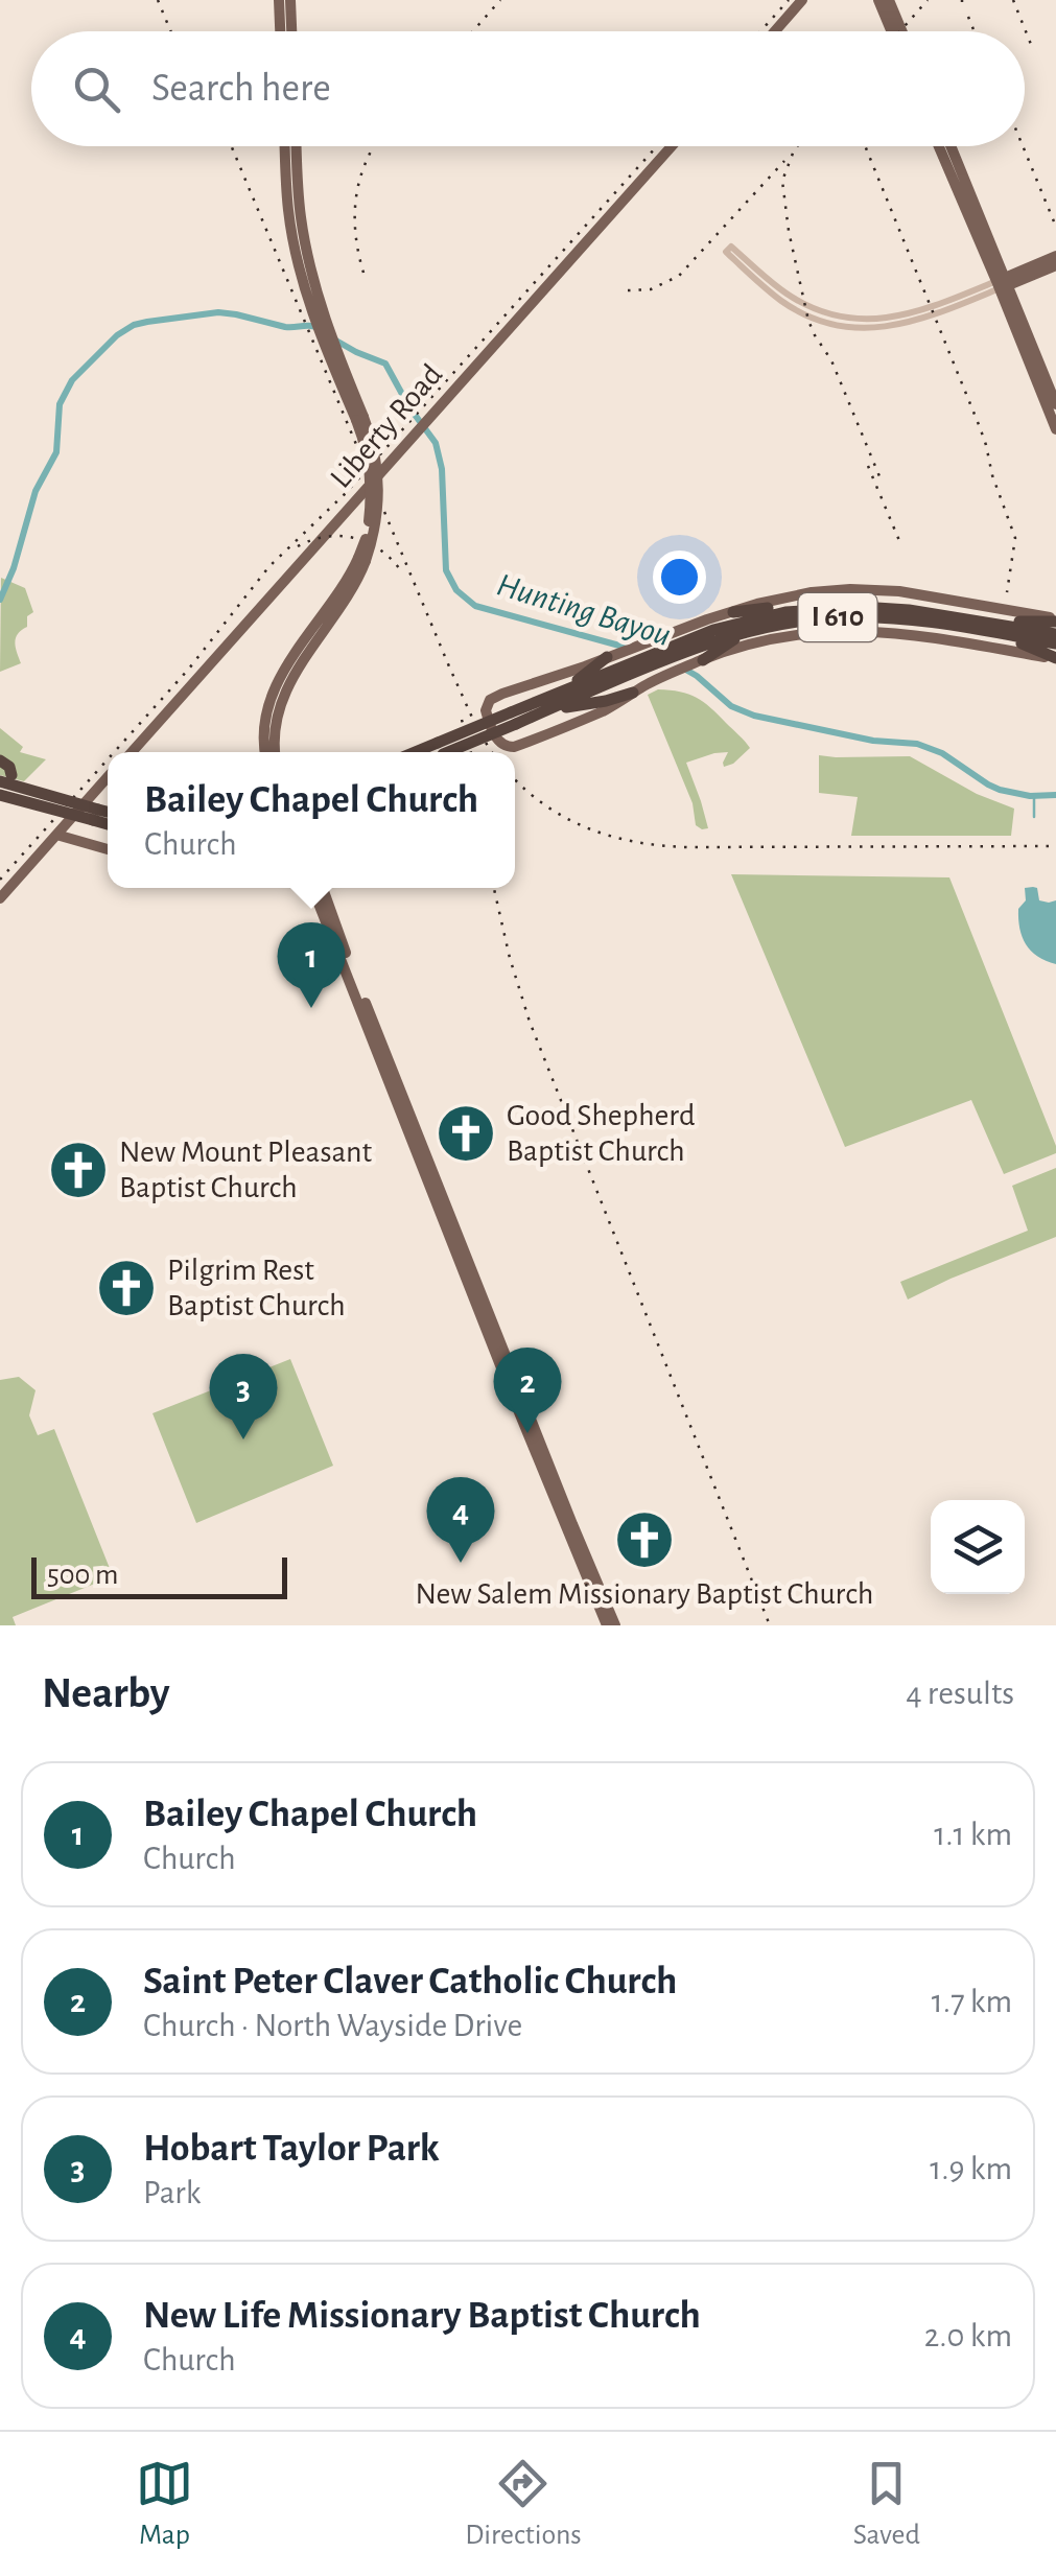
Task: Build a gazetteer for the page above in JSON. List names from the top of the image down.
{
  "streets": {
    "highway": ["I 610"],
    "main road": ["Liberty Road"]
  },
  "water": ["Hunting Bayou"],
  "places": {
    "church": [
      "Good Shepherd Baptist Church",
      "New Mount Pleasant Baptist Church",
      "Pilgrim Rest Baptist Church",
      "New Salem Missionary Baptist Church"
    ]
  },
  "scale_bar": "500 m",
  "page": {
    "search": "Search here",
    "popup": ["Bailey Chapel Church", "Church"],
    "pins": [
      "1",
      "2",
      "3",
      "4"
    ],
    "scale": "500 m",
    "heading": ["Nearby", "4 results"],
    "list": [
      {
        "mark": "1",
        "name": "Bailey Chapel Church",
        "note": "Church",
        "value": "1.1 km"
      },
      {
        "mark": "2",
        "name": "Saint Peter Claver Catholic Church",
        "note": "Church · North Wayside Drive",
        "value": "1.7 km"
      },
      {
        "mark": "3",
        "name": "Hobart Taylor Park",
        "note": "Park",
        "value": "1.9 km"
      },
      {
        "mark": "4",
        "name": "New Life Missionary Baptist Church",
        "note": "Church",
        "value": "2.0 km"
      }
    ],
    "nav": ["Map", "Directions", "Saved"]
  }
}
